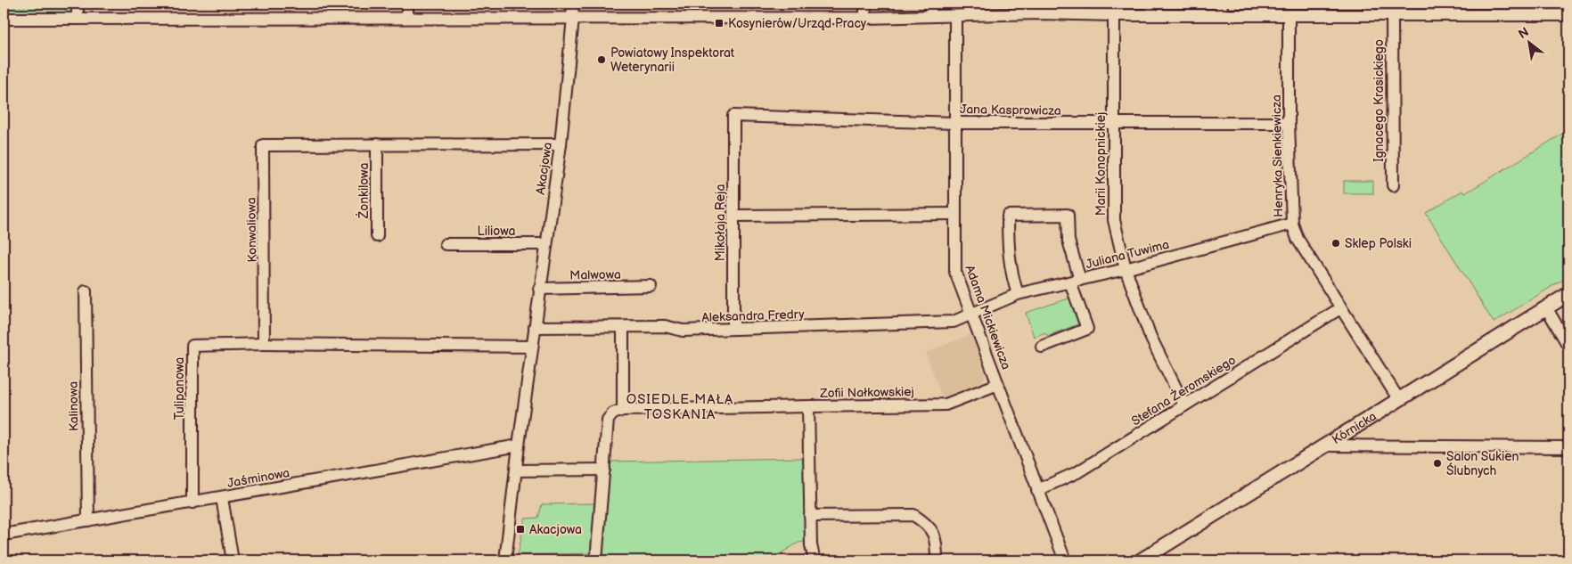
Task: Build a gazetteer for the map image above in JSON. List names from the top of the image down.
{
  "streets": {
    "street": [
      "Ignacego Krasickiego",
      "Jana Kasprowicza",
      "Henryka Sienkiewicza",
      "Marii Konopnickiej",
      "Akacjowa",
      "Żonkilowa",
      "Mikołaja Reja",
      "Konwaliowa",
      "Liliowa",
      "Juliana Tuwima",
      "Malwowa",
      "Aleksandra Fredry",
      "Adama Mickiewicza",
      "Tulipanowa",
      "Stefana Żeromskiego",
      "Zofii Nałkowskiej",
      "Kalinowa",
      "Kórnicka",
      "Jaśminowa"
    ]
  },
  "crossings": [
    ["Jana Kasprowicza", "Henryka Sienkiewicza"],
    ["Jana Kasprowicza", "Marii Konopnickiej"],
    ["Jana Kasprowicza", "Mikołaja Reja"],
    ["Jana Kasprowicza", "Adama Mickiewicza"],
    ["Henryka Sienkiewicza", "Juliana Tuwima"],
    ["Henryka Sienkiewicza", "Stefana Żeromskiego"],
    ["Henryka Sienkiewicza", "Kórnicka"],
    ["Marii Konopnickiej", "Juliana Tuwima"],
    ["Marii Konopnickiej", "Stefana Żeromskiego"],
    ["Akacjowa", "Konwaliowa"],
    ["Akacjowa", "Liliowa"],
    ["Akacjowa", "Malwowa"],
    ["Akacjowa", "Aleksandra Fredry"],
    ["Akacjowa", "Jaśminowa"],
    ["Żonkilowa", "Konwaliowa"],
    ["Mikołaja Reja", "Aleksandra Fredry"],
    ["Konwaliowa", "Tulipanowa"],
    ["Juliana Tuwima", "Aleksandra Fredry"],
    ["Juliana Tuwima", "Adama Mickiewicza"],
    ["Aleksandra Fredry", "Adama Mickiewicza"],
    ["Adama Mickiewicza", "Stefana Żeromskiego"],
    ["Adama Mickiewicza", "Zofii Nałkowskiej"],
    ["Tulipanowa", "Jaśminowa"],
    ["Kalinowa", "Jaśminowa"]
  ],
  "districts": ["OSIEDLE MAŁA TOSKANIA"],
  "places": {
    "transit": ["Kosynierów/Urząd Pracy", "Akacjowa"],
    "other": ["Powiatowy Inspektorat Weterynarii", "Sklep Polski", "Salon Sukien Ślubnych"]
  },
  "north": "top left"
}
